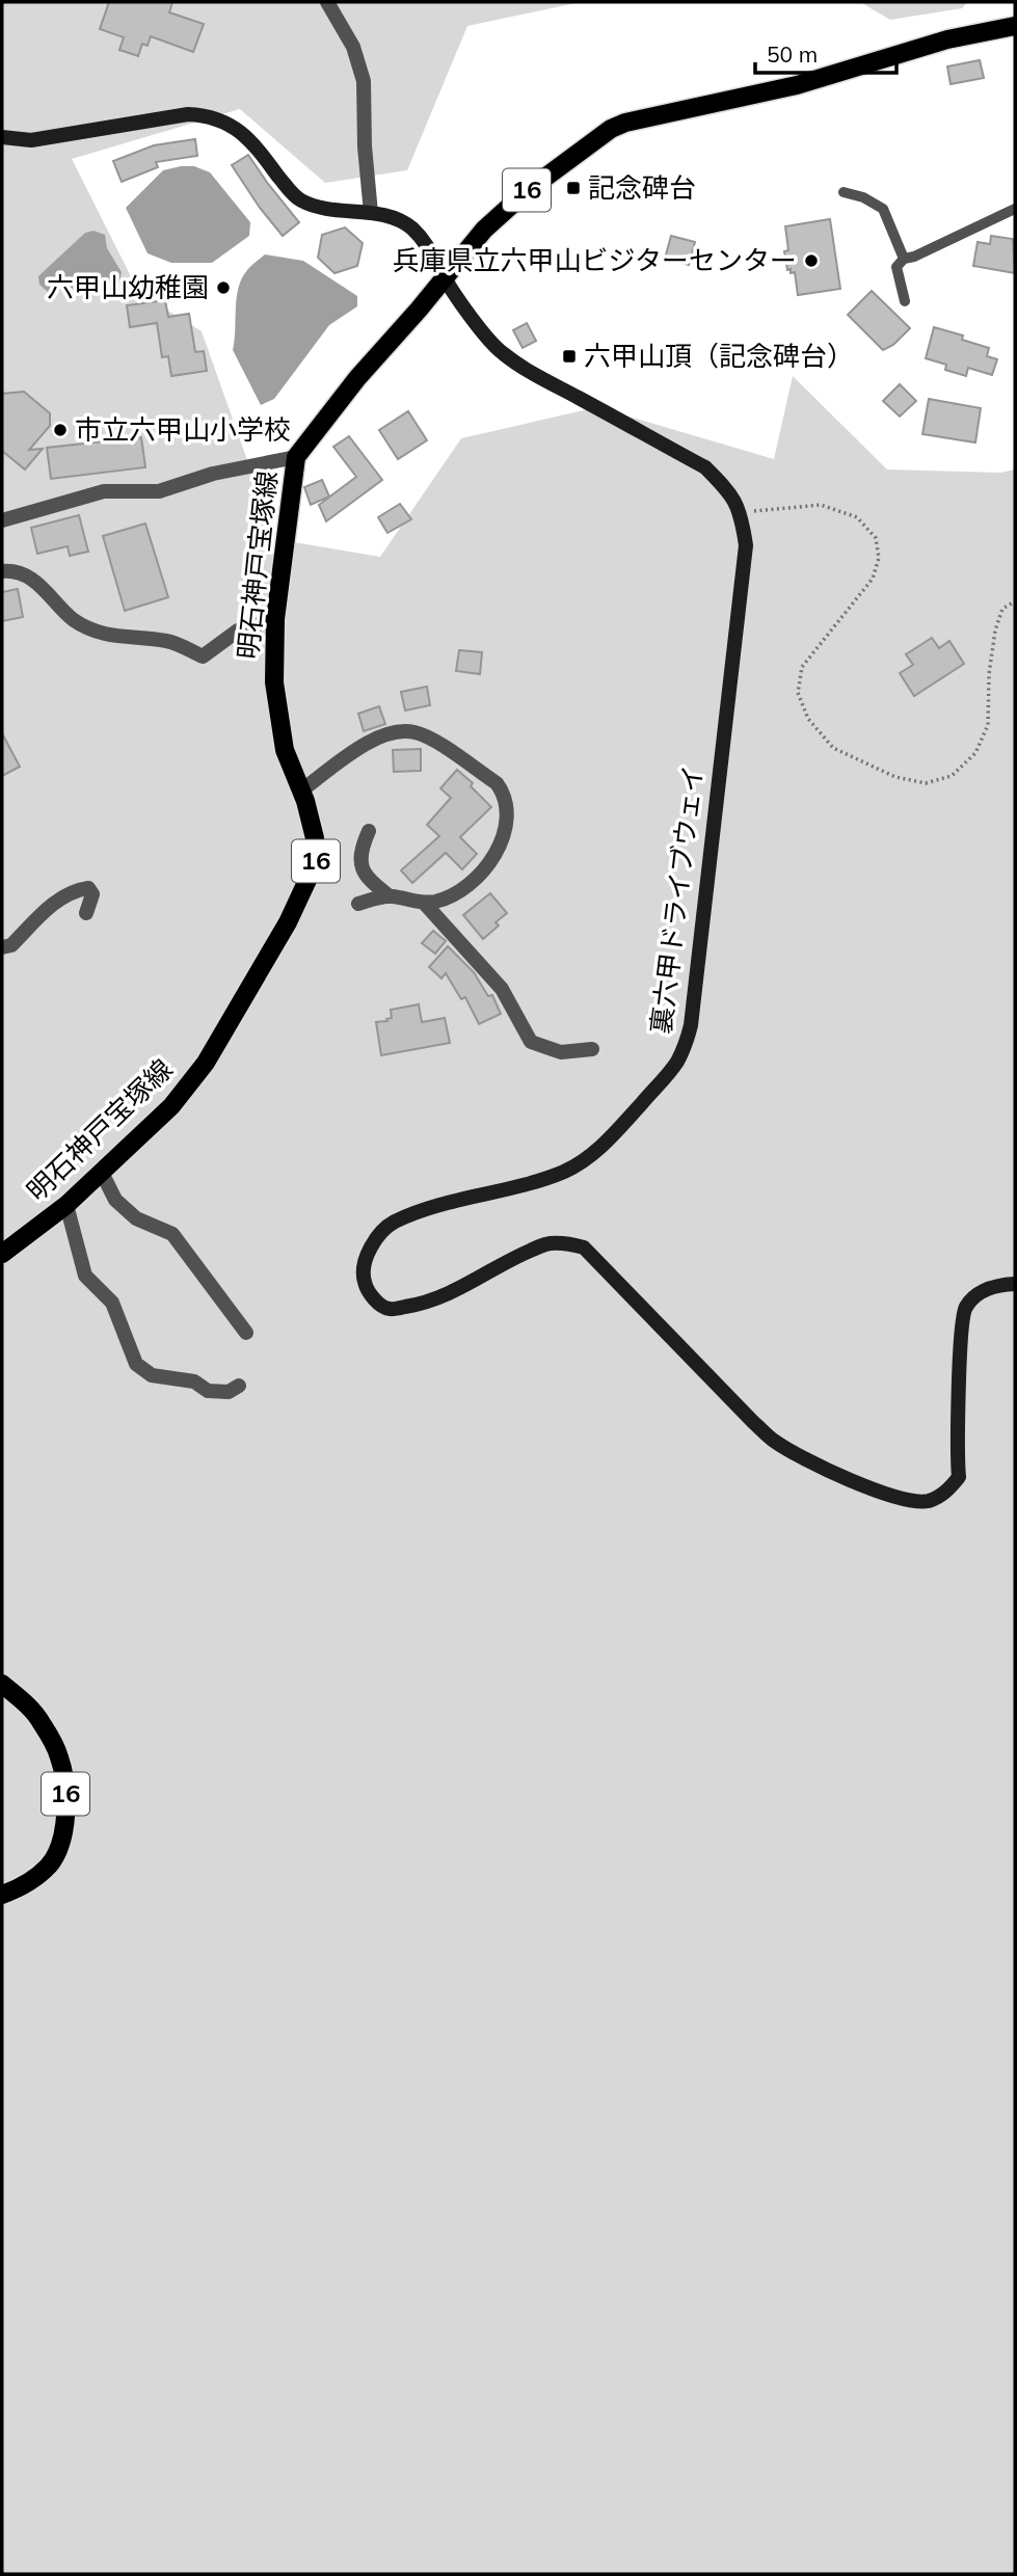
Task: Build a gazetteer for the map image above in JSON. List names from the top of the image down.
{
  "streets": {
    "main road": ["16", "明石神戸宝塚線"],
    "street": ["裏六甲ドライブウェイ"]
  },
  "crossings": [
    ["明石神戸宝塚線", "裏六甲ドライブウェイ"]
  ],
  "places": {
    "transit": ["記念碑台", "六甲山頂（記念碑台）"],
    "other": ["兵庫県立六甲山ビジターセンター", "六甲山幼稚園", "市立六甲山小学校"]
  },
  "scale_bar": "50 m"
}
